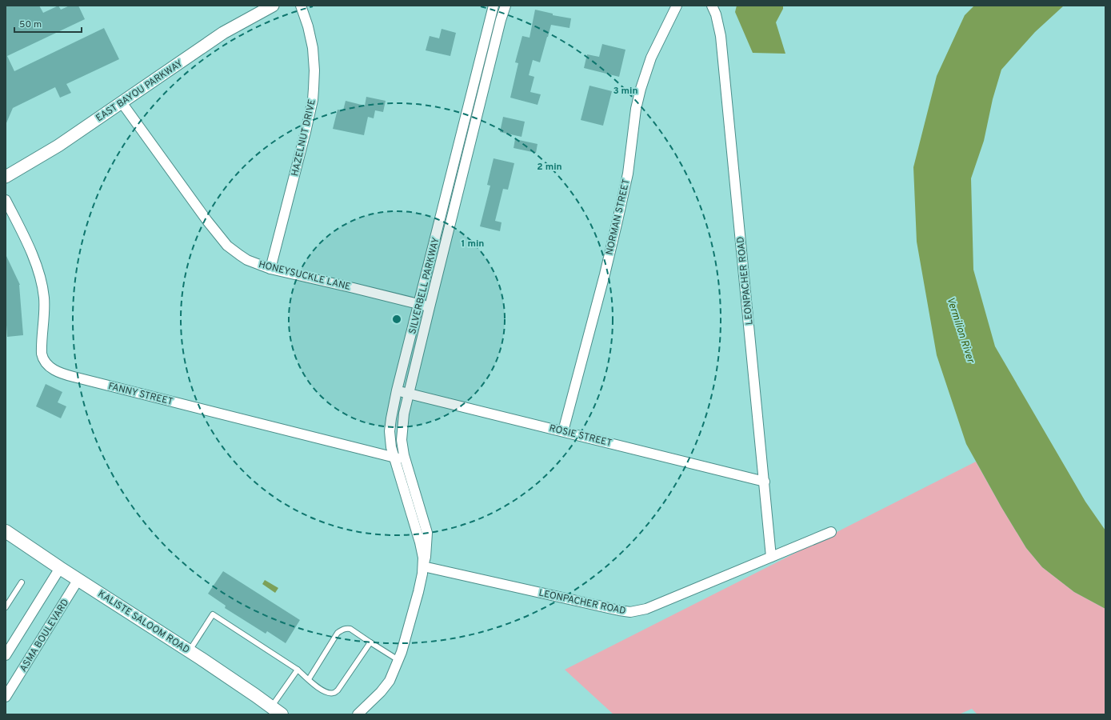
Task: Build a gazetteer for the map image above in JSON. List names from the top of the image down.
{
  "streets": {
    "main road": ["KALISTE SALOOM ROAD"],
    "street": [
      "EAST BAYOU PARKWAY",
      "HAZELNUT DRIVE",
      "NORMAN STREET",
      "HONEYSUCKLE LANE",
      "LEONPACHER ROAD",
      "SILVERBELL PARKWAY",
      "FANNY STREET",
      "ROSIE STREET",
      "ASMA BOULEVARD"
    ]
  },
  "crossings": [
    ["EAST BAYOU PARKWAY", "HONEYSUCKLE LANE"],
    ["HAZELNUT DRIVE", "HONEYSUCKLE LANE"],
    ["NORMAN STREET", "ROSIE STREET"],
    ["HONEYSUCKLE LANE", "SILVERBELL PARKWAY"],
    ["LEONPACHER ROAD", "SILVERBELL PARKWAY"],
    ["LEONPACHER ROAD", "ROSIE STREET"],
    ["SILVERBELL PARKWAY", "FANNY STREET"],
    ["SILVERBELL PARKWAY", "ROSIE STREET"],
    ["KALISTE SALOOM ROAD", "ASMA BOULEVARD"]
  ],
  "water": ["Vermilion River"],
  "scale_bar": "50 m",
  "rings": ["3 min", "2 min", "1 min"]
}
